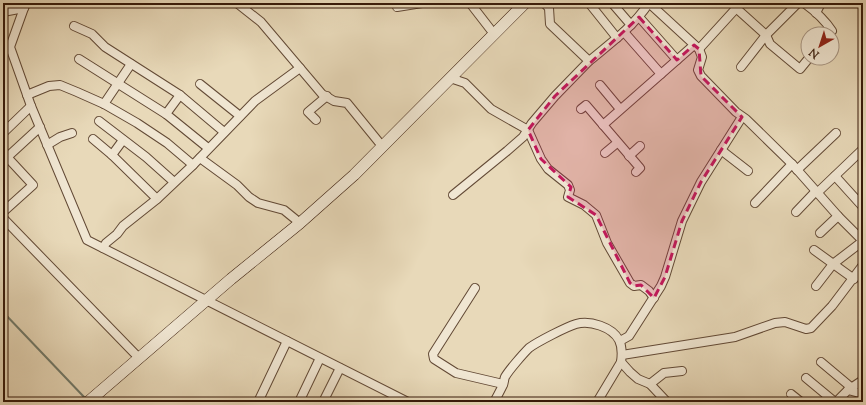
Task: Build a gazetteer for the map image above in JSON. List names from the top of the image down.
{
  "north": "bottom left"
}
